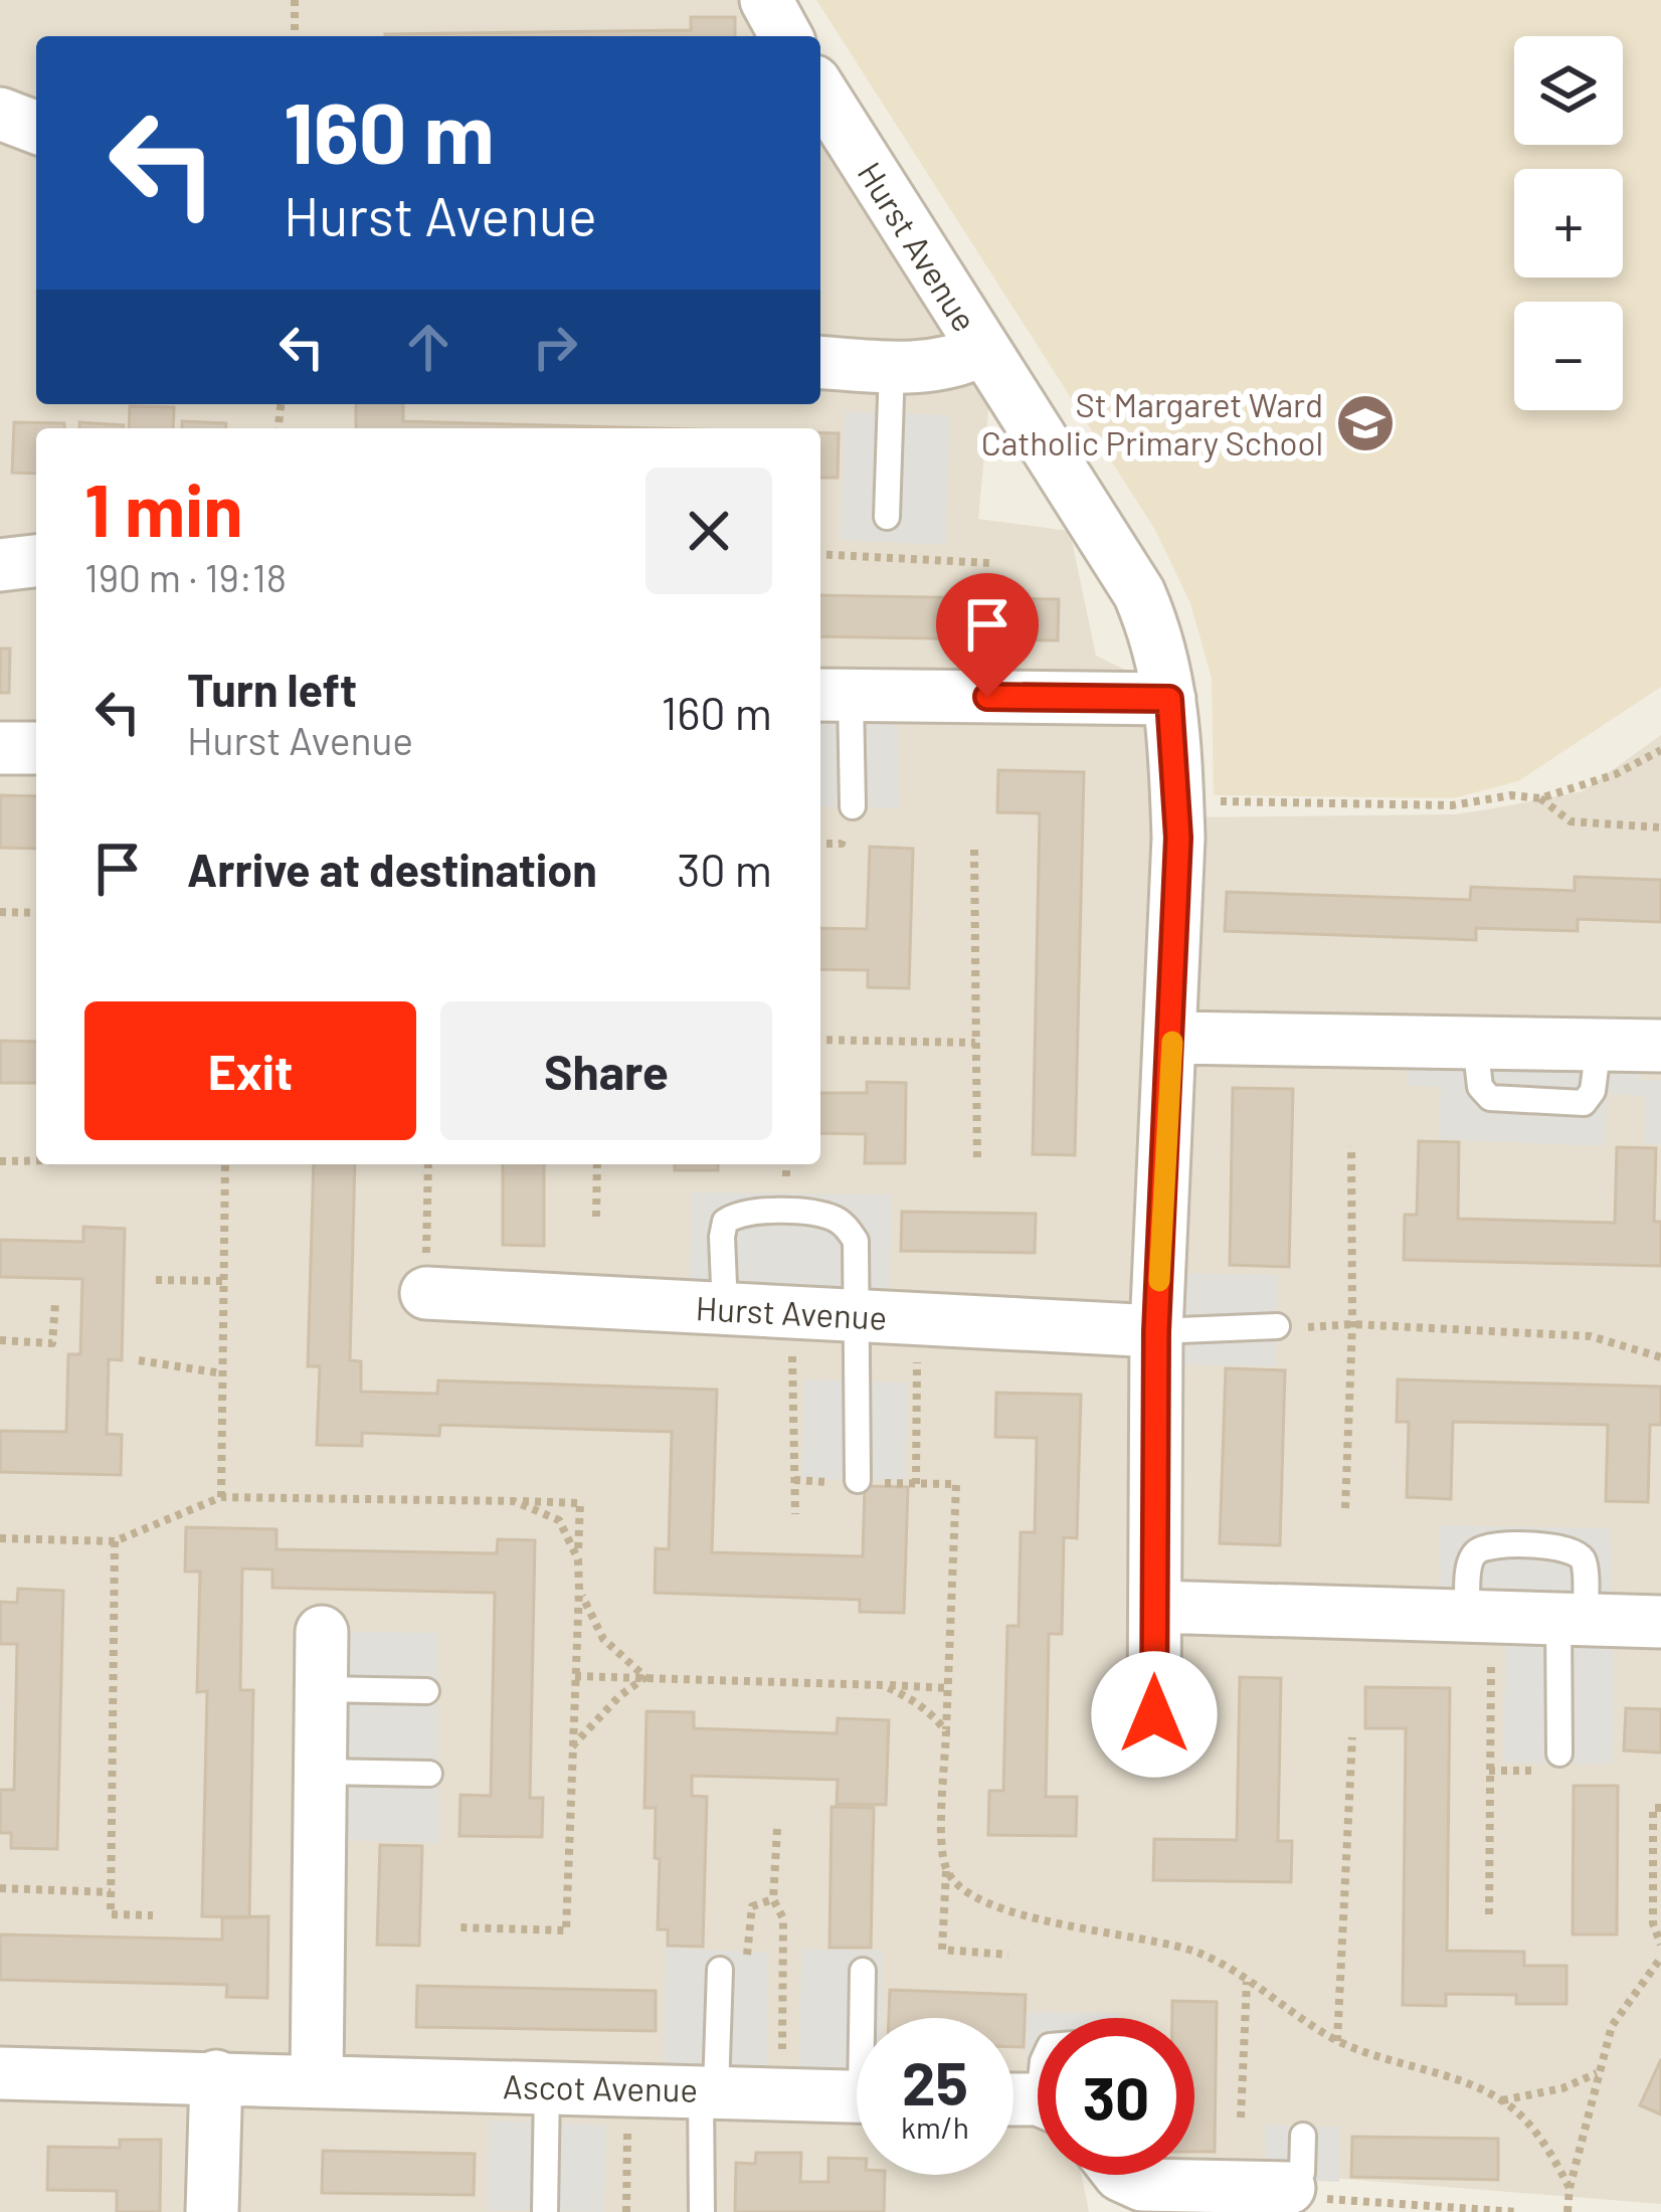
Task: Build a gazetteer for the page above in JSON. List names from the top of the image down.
{
  "streets": {
    "street": ["Hurst Avenue", "Ascot Avenue"]
  },
  "places": {
    "school or university": ["St Margaret Ward Catholic Primary School"]
  },
  "page": {
    "map_buttons": ["+", "−"],
    "turn": ["160 m", "Hurst Avenue"],
    "heading": ["1 min", "190 m · 19:18"],
    "list": [
      {
        "name": "Turn left",
        "note": "Hurst Avenue",
        "value": "160 m"
      },
      {
        "name": "Arrive at destination",
        "value": "30 m"
      }
    ],
    "buttons": ["Exit", "Share"],
    "speed": "25 km/h",
    "limit": "30"
  }
}
